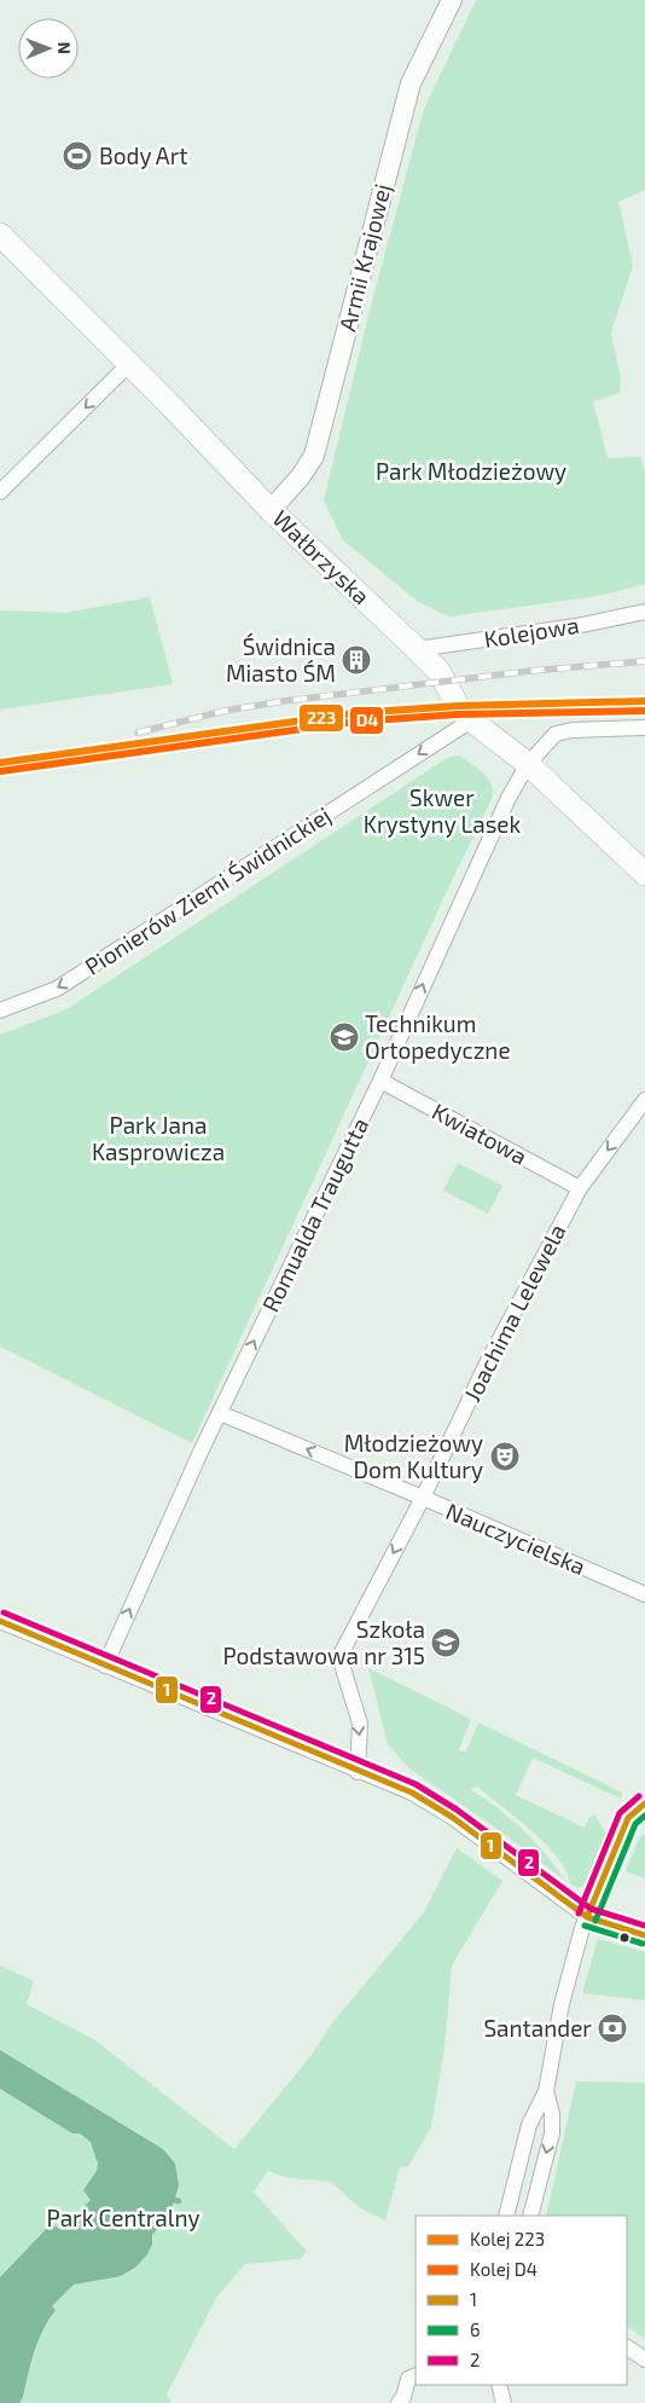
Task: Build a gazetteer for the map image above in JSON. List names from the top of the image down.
{
  "streets": {
    "main road": ["Wałbrzyska"],
    "street": [
      "Armii Krajowej",
      "Kolejowa",
      "Pionierów Ziemi Świdnickiej",
      "Kwiatowa",
      "Romualda Traugutta",
      "Joachima Lelewela",
      "Nauczycielska"
    ]
  },
  "crossings": [
    ["Armii Krajowej", "Wałbrzyska"],
    ["Wałbrzyska", "Kolejowa"],
    ["Wałbrzyska", "Pionierów Ziemi Świdnickiej"],
    ["Wałbrzyska", "Romualda Traugutta"],
    ["Kwiatowa", "Romualda Traugutta"],
    ["Kwiatowa", "Joachima Lelewela"],
    ["Romualda Traugutta", "Nauczycielska"],
    ["Joachima Lelewela", "Nauczycielska"]
  ],
  "one_way": [
    "Pionierów Ziemi Świdnickiej",
    "Romualda Traugutta",
    "Joachima Lelewela",
    "Nauczycielska"
  ],
  "parks": [
    "Park Młodzieżowy",
    "Skwer Krystyny Lasek",
    "Park Jana Kasprowicza",
    "Park Centralny"
  ],
  "places": {
    "sports": ["Body Art"],
    "building": ["Świdnica Miasto ŚM"],
    "school or university": ["Technikum Ortopedyczne", "Szkoła Podstawowa nr 315"],
    "theatre": ["Młodzieżowy Dom Kultury"],
    "bank": ["Santander"]
  },
  "lines": [
    "rail line 223",
    "rail line D4",
    "transit line 2",
    "transit line 1",
    "transit line 6"
  ],
  "legend": [
    "Kolej 223",
    "Kolej D4",
    "1",
    "6",
    "2"
  ],
  "north": "right"
}
